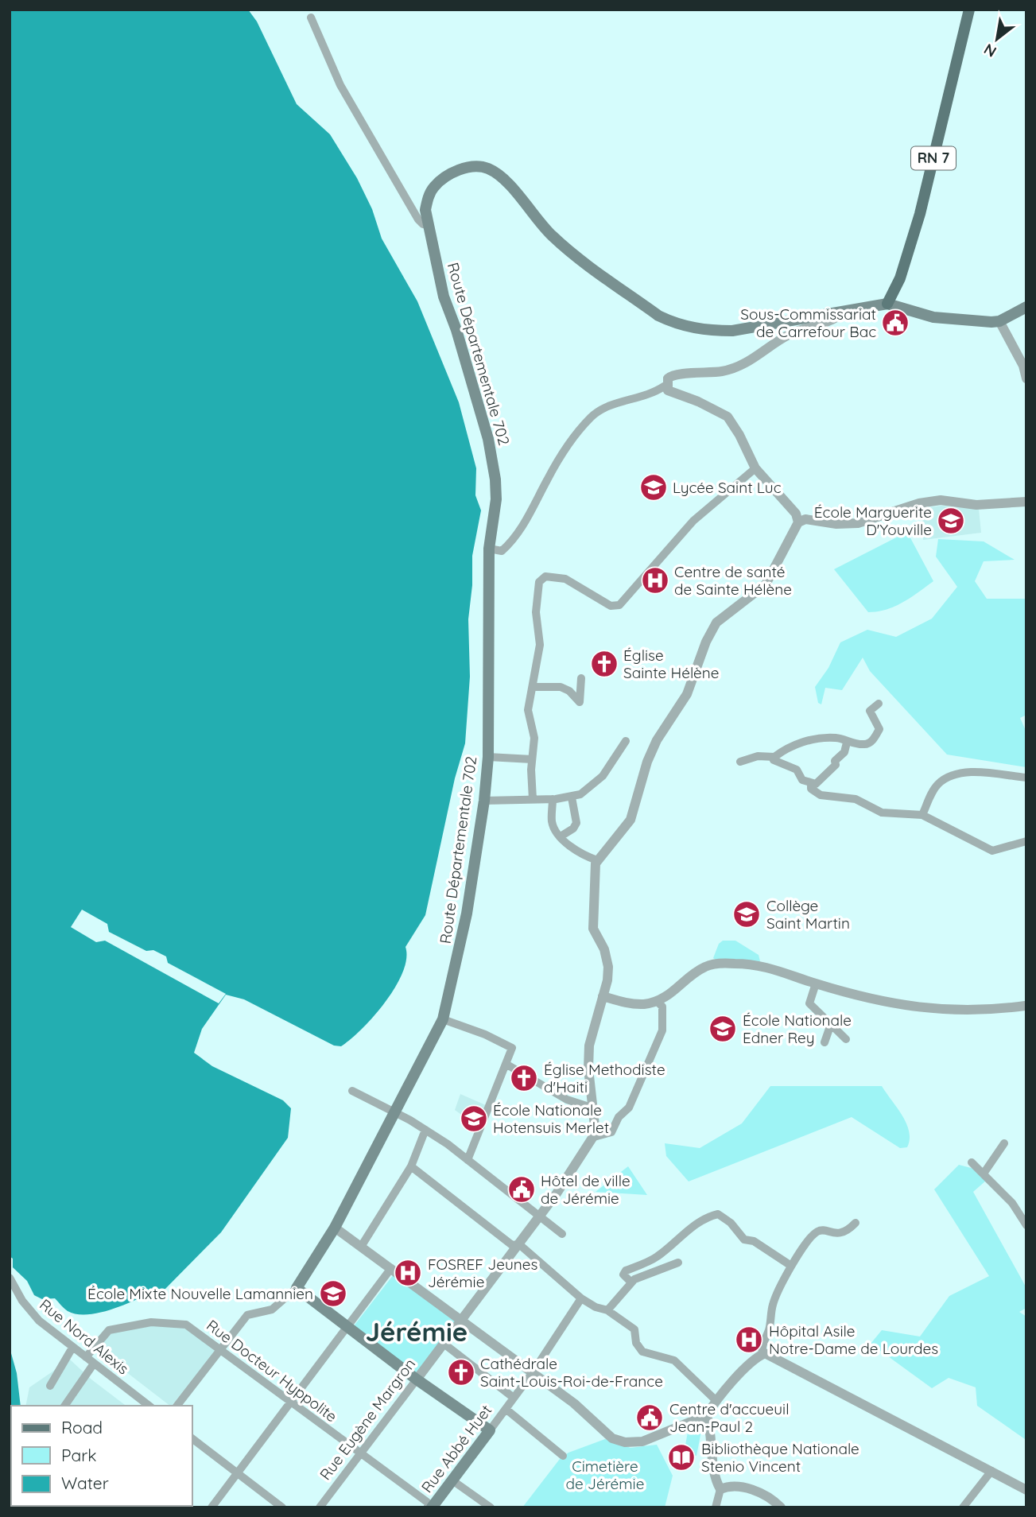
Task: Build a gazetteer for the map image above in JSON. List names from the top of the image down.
{
  "streets": {
    "main road": ["RN 7", "Route Départementale 702", "Rue Abbé Huet"],
    "street": ["Rue Nord Alexis", "Rue Docteur Hyppolite", "Rue Eugène Margron"]
  },
  "crossings": [
    ["RN 7", "Route Départementale 702"],
    ["Rue Nord Alexis", "Rue Docteur Hyppolite"],
    ["Rue Docteur Hyppolite", "Rue Eugène Margron"],
    ["Rue Docteur Hyppolite", "Rue Abbé Huet"]
  ],
  "districts": ["Jérémie"],
  "parks": ["Cimetière de Jérémie"],
  "places": {
    "public building": ["Sous-Commissariat de Carrefour Bac", "Hôtel de ville de Jérémie", "Centre d'accueuil Jean-Paul 2"],
    "school or university": [
      "Lycée Saint Luc",
      "École Marguerite D'Youville",
      "Collège Saint Martin",
      "École Nationale Edner Rey",
      "École Nationale Hotensuis Merlet",
      "École Mixte Nouvelle Lamannien"
    ],
    "hospital": ["Centre de santé de Sainte Hélène", "FOSREF Jeunes Jérémie", "Hôpital Asile Notre-Dame de Lourdes"],
    "church": ["Église Sainte Hélène", "Église Methodiste d'Haiti", "Cathédrale Saint-Louis-Roi-de-France"],
    "library": ["Bibliothèque Nationale Stenio Vincent"]
  },
  "legend": ["Road", "Park", "Water"],
  "north": "bottom left"
}
